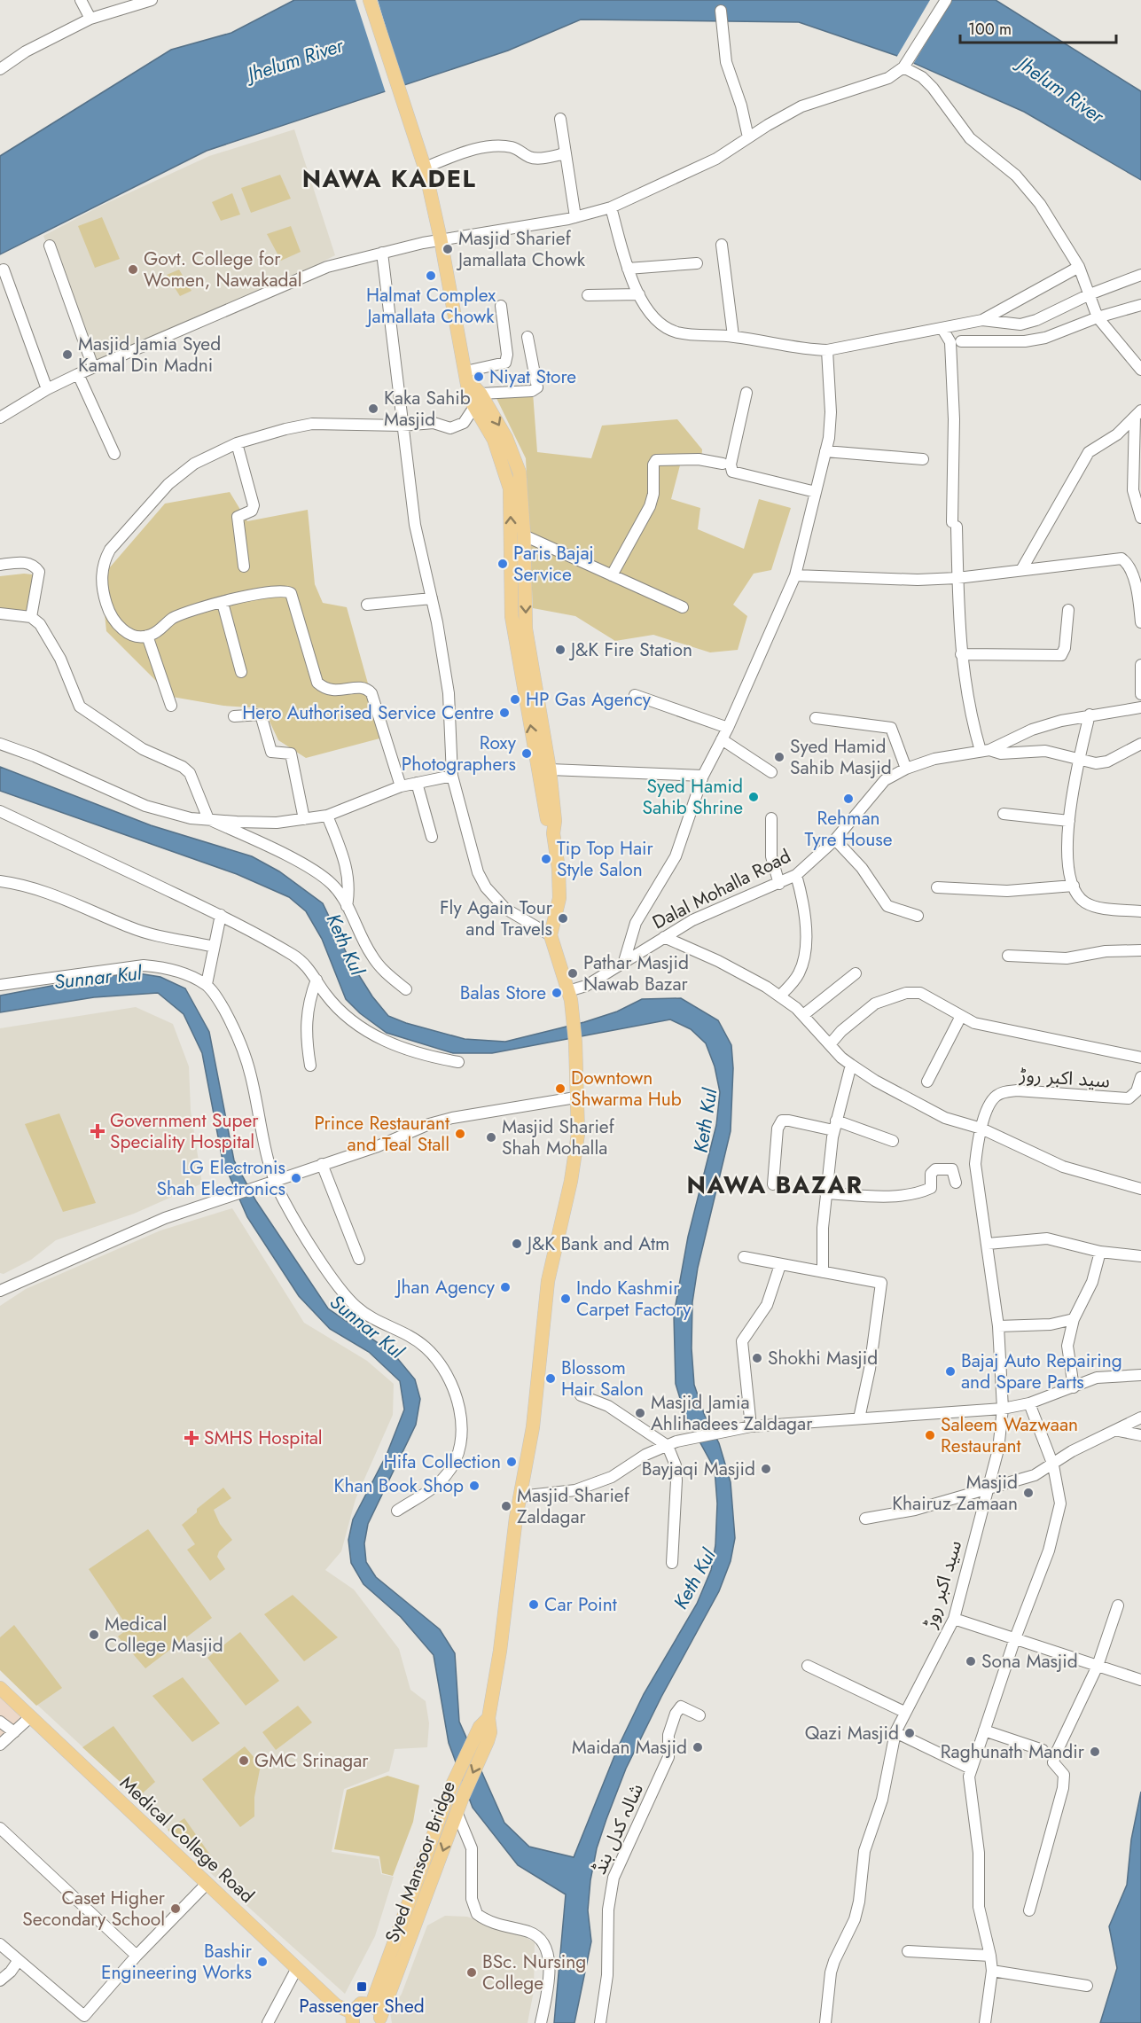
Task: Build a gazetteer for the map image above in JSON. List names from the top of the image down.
{
  "streets": {
    "main road": ["Medical College Road", "Syed Mansoor Bridge"],
    "street": ["Dalal Mohalla Road", "سید اکبر روڑ", "شالہ کدل بنڈ"]
  },
  "districts": ["NAWA KADEL", "NAWA BAZAR"],
  "water": ["Jhelum River", "Keth Kul", "Sunnar Kul"],
  "places": {
    "other": [
      "Masjid Sharief Jamallata Chowk",
      "Govt. College for Women, Nawakadal",
      "Halmat Complex Jamallata Chowk",
      "Masjid Jamia Syed Kamal Din Madni",
      "Niyat Store",
      "Kaka Sahib Masjid",
      "Paris Bajaj Service",
      "J&K Fire Station",
      "HP Gas Agency",
      "Hero Authorised Service Centre",
      "Roxy Photographers",
      "Syed Hamid Sahib Masjid",
      "Syed Hamid Sahib Shrine",
      "Rehman Tyre House",
      "Tip Top Hair Style Salon",
      "Fly Again Tour and Travels",
      "Pathar Masjid Nawab Bazar",
      "Balas Store",
      "Downtown Shwarma Hub",
      "Prince Restaurant and Teal Stall",
      "Masjid Sharief Shah Mohalla",
      "LG Electronis Shah Electronics",
      "J&K Bank and Atm",
      "Jhan Agency",
      "Indo Kashmir Carpet Factory",
      "Shokhi Masjid",
      "Bajaj Auto Repairing and Spare Parts",
      "Blossom Hair Salon",
      "Masjid Jamia Ahlihadees Zaldagar",
      "Saleem Wazwaan Restaurant",
      "Hifa Collection",
      "Bayjaqi Masjid",
      "Khan Book Shop",
      "Masjid Khairuz Zamaan",
      "Masjid Sharief Zaldagar",
      "Car Point",
      "Medical College Masjid",
      "Sona Masjid",
      "Qazi Masjid",
      "Maidan Masjid",
      "Raghunath Mandir",
      "GMC Srinagar",
      "Caset Higher Secondary School",
      "Bashir Engineering Works",
      "BSc. Nursing College"
    ],
    "health": ["Government Super Speciality Hospital", "SMHS Hospital"],
    "transit": ["Passenger Shed"]
  },
  "scale_bar": "100 m"
}
